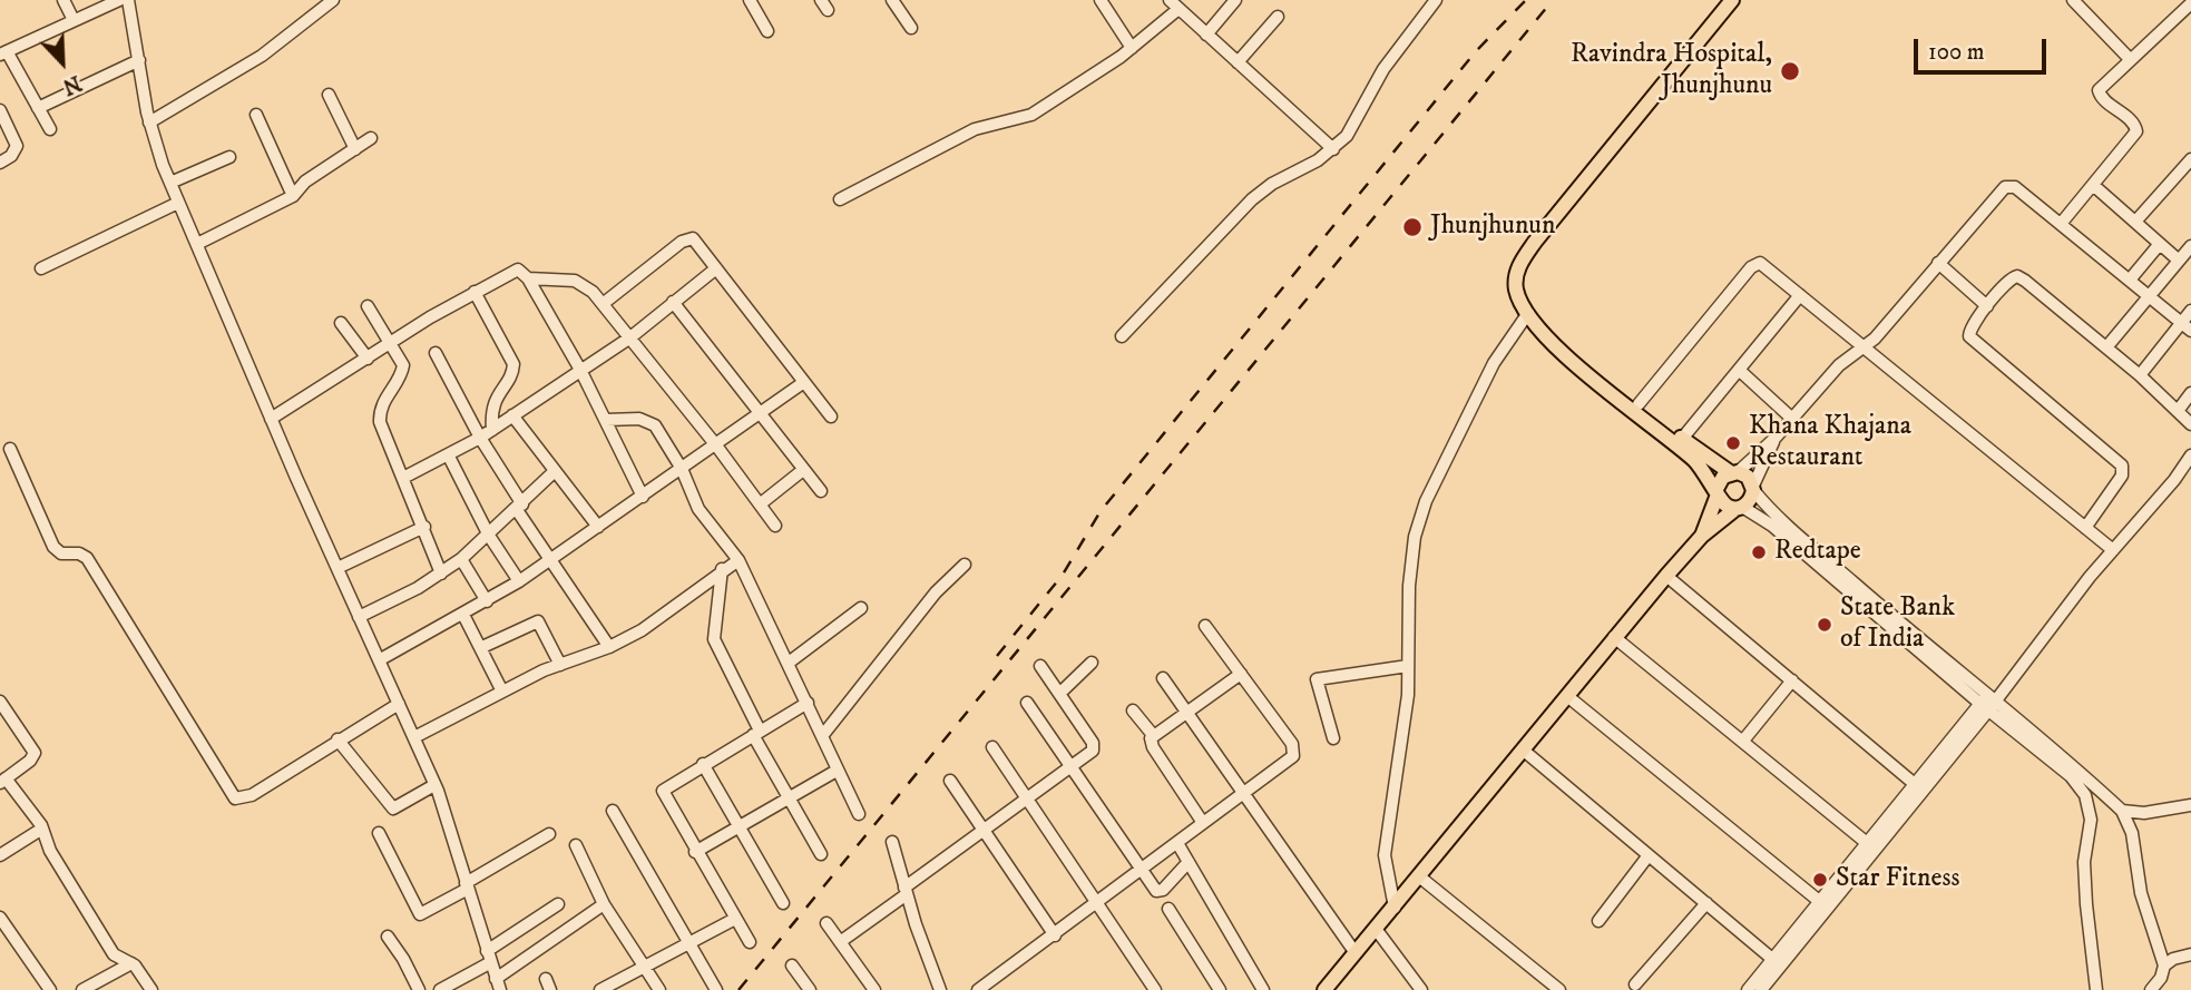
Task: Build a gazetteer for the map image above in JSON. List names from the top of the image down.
{
  "places": [
    "Ravindra Hospital, Jhunjhunu",
    "Jhunjhunun",
    "Khana Khajana Restaurant",
    "Redtape",
    "State Bank of India",
    "Star Fitness"
  ],
  "scale_bar": "100 m",
  "north": "bottom right"
}
